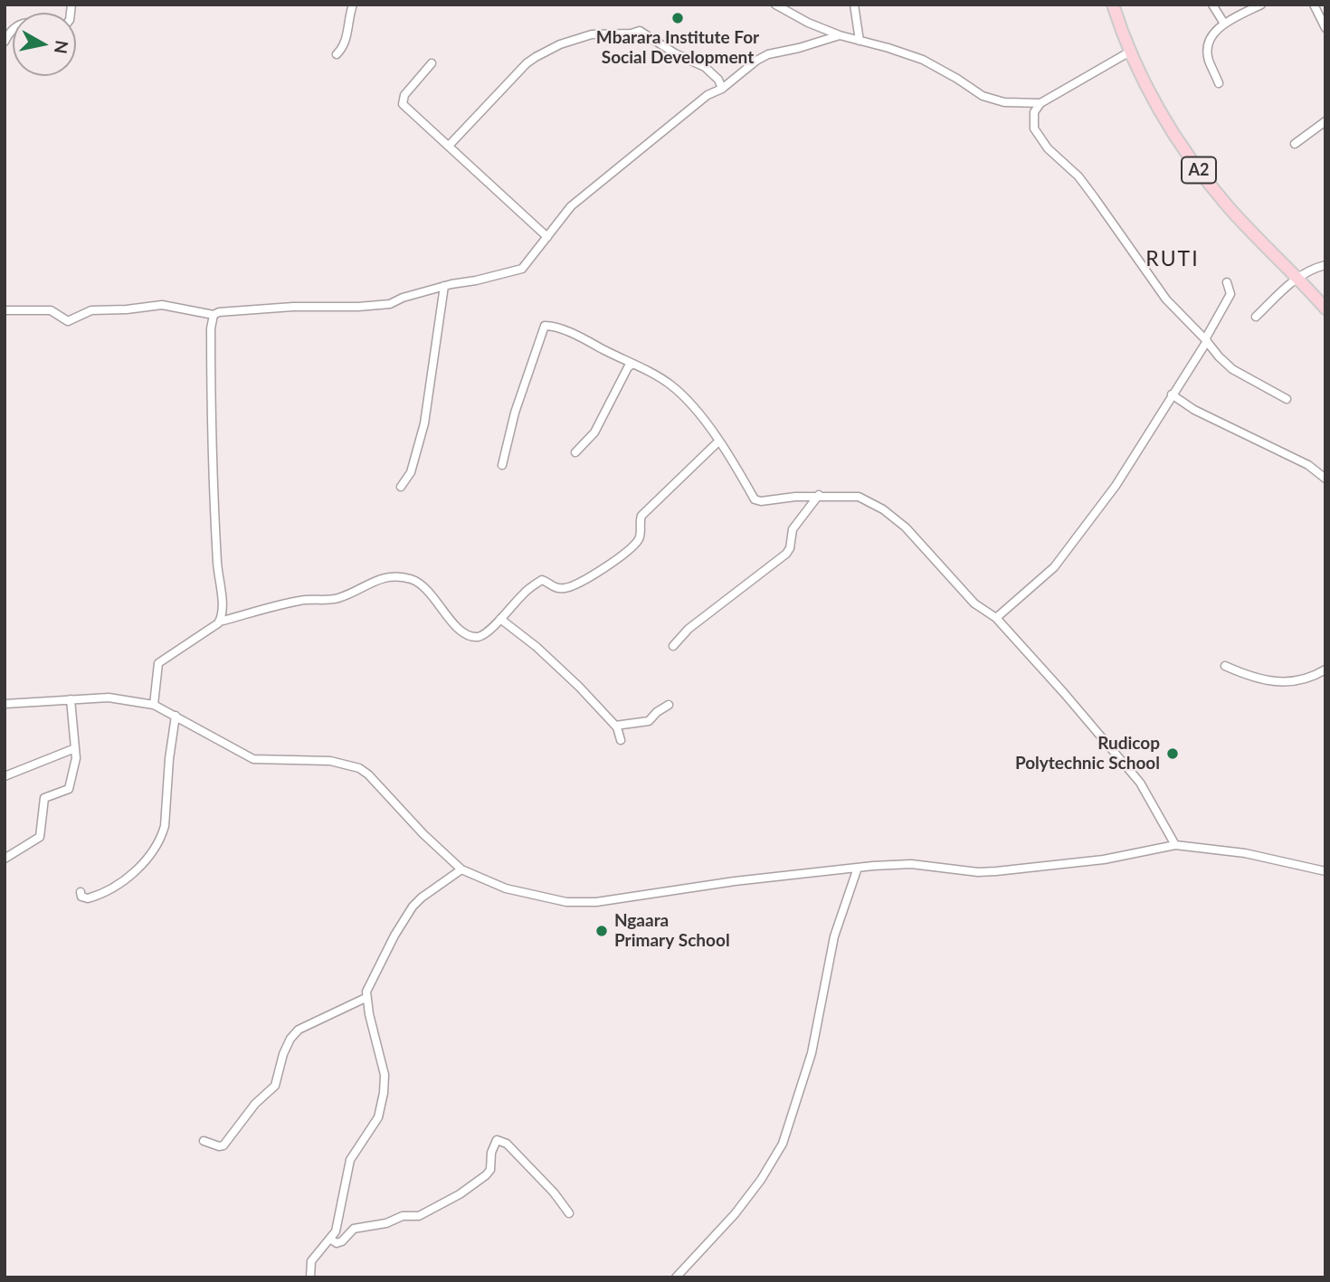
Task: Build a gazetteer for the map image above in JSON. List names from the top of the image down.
{
  "streets": {
    "main road": ["A2"]
  },
  "districts": ["RUTI"],
  "places": ["Mbarara Institute For Social Development", "Rudicop Polytechnic School", "Ngaara Primary School"],
  "north": "right"
}
